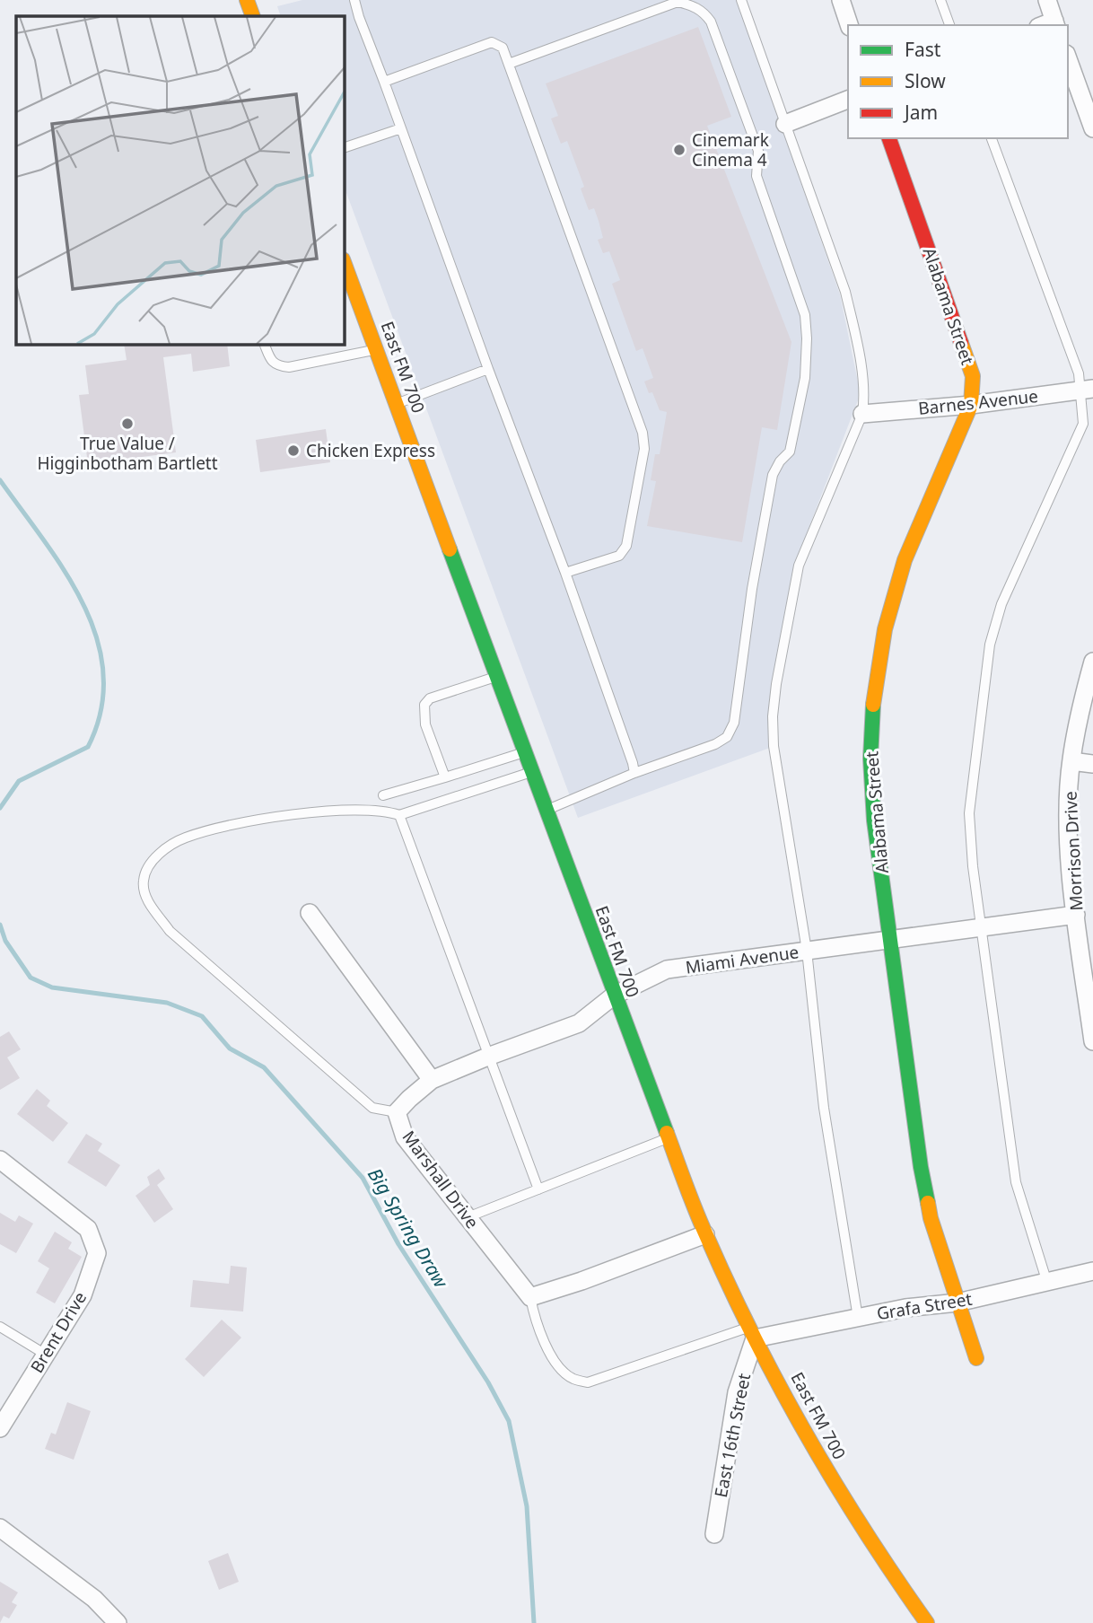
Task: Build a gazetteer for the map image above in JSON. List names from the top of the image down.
{
  "streets": {
    "main road": ["Alabama Street", "East FM 700"],
    "street": [
      "Barnes Avenue",
      "Morrison Drive",
      "Miami Avenue",
      "Marshall Drive",
      "Grafa Street",
      "Brent Drive",
      "East 16th Street"
    ]
  },
  "crossings": [
    ["Alabama Street", "Barnes Avenue"],
    ["Alabama Street", "Miami Avenue"],
    ["Alabama Street", "Grafa Street"],
    ["East FM 700", "Miami Avenue"],
    ["East FM 700", "Grafa Street"],
    ["East FM 700", "East 16th Street"],
    ["Morrison Drive", "Miami Avenue"],
    ["Miami Avenue", "Marshall Drive"],
    ["Grafa Street", "East 16th Street"]
  ],
  "water": ["Big Spring Draw"],
  "places": ["Cinemark Cinema 4", "True Value / Higginbotham Bartlett", "Chicken Express"],
  "legend": ["Fast", "Slow", "Jam"]
}
